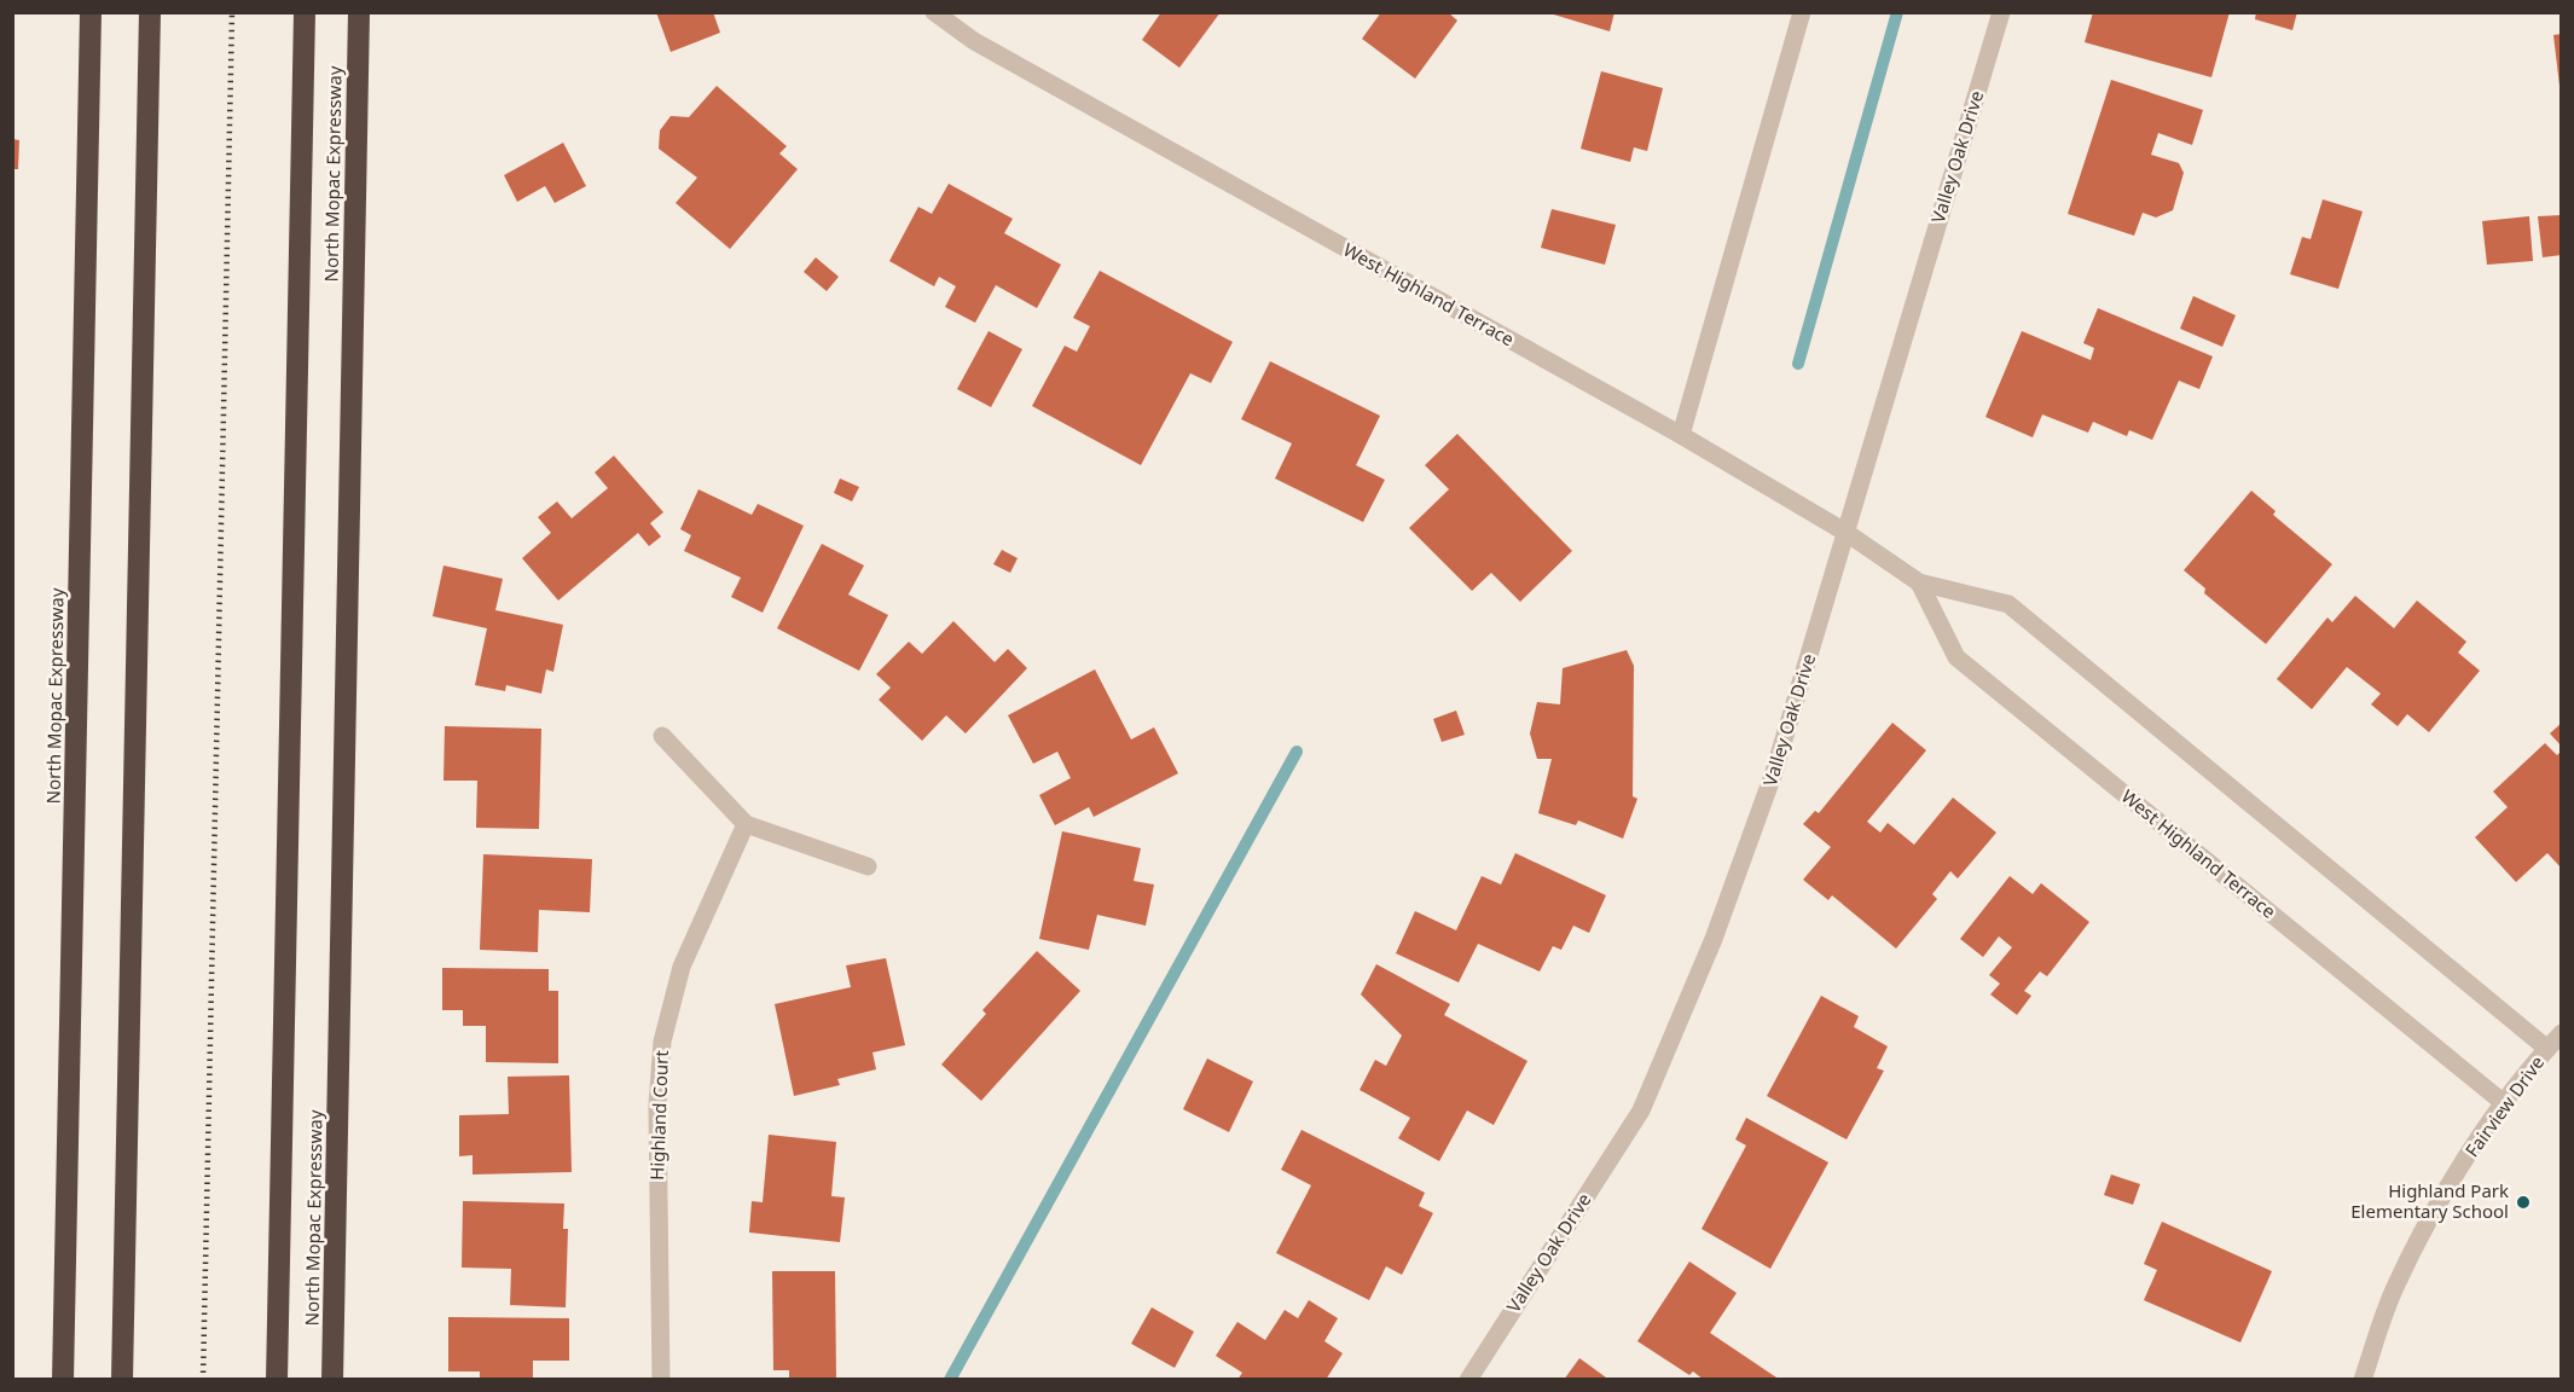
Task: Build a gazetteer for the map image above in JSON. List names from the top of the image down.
{
  "streets": {
    "highway": ["North Mopac Expressway"],
    "street": [
      "Valley Oak Drive",
      "West Highland Terrace",
      "Fairview Drive",
      "Highland Court"
    ]
  },
  "crossings": [
    ["Valley Oak Drive", "West Highland Terrace"],
    ["West Highland Terrace", "Fairview Drive"]
  ],
  "places": ["Highland Park Elementary School"]
}
